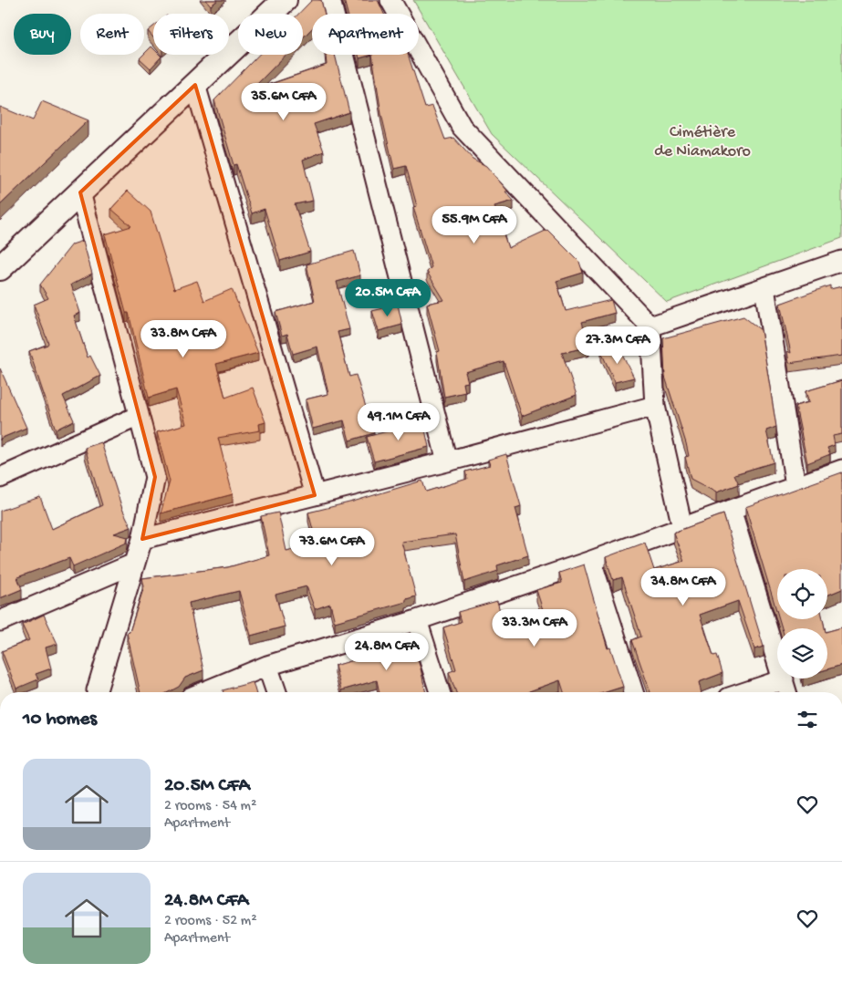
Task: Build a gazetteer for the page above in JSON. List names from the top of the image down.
{
  "parks": ["Cimétière de Niamakoro"],
  "page": {
    "chip": [
      "Buy",
      "Rent",
      "Filters",
      "New",
      "Apartment"
    ],
    "price": [
      "35.6M CFA",
      "55.9M CFA",
      "20.5M CFA",
      "33.8M CFA",
      "27.3M CFA",
      "49.1M CFA",
      "73.6M CFA",
      "34.8M CFA",
      "33.3M CFA",
      "24.8M CFA"
    ],
    "heading": "10 homes",
    "list": [
      {
        "name": "20.5M CFA",
        "note": "2 rooms · 54 m² · Apartment"
      },
      {
        "name": "24.8M CFA",
        "note": "2 rooms · 52 m² · Apartment"
      }
    ]
  }
}
